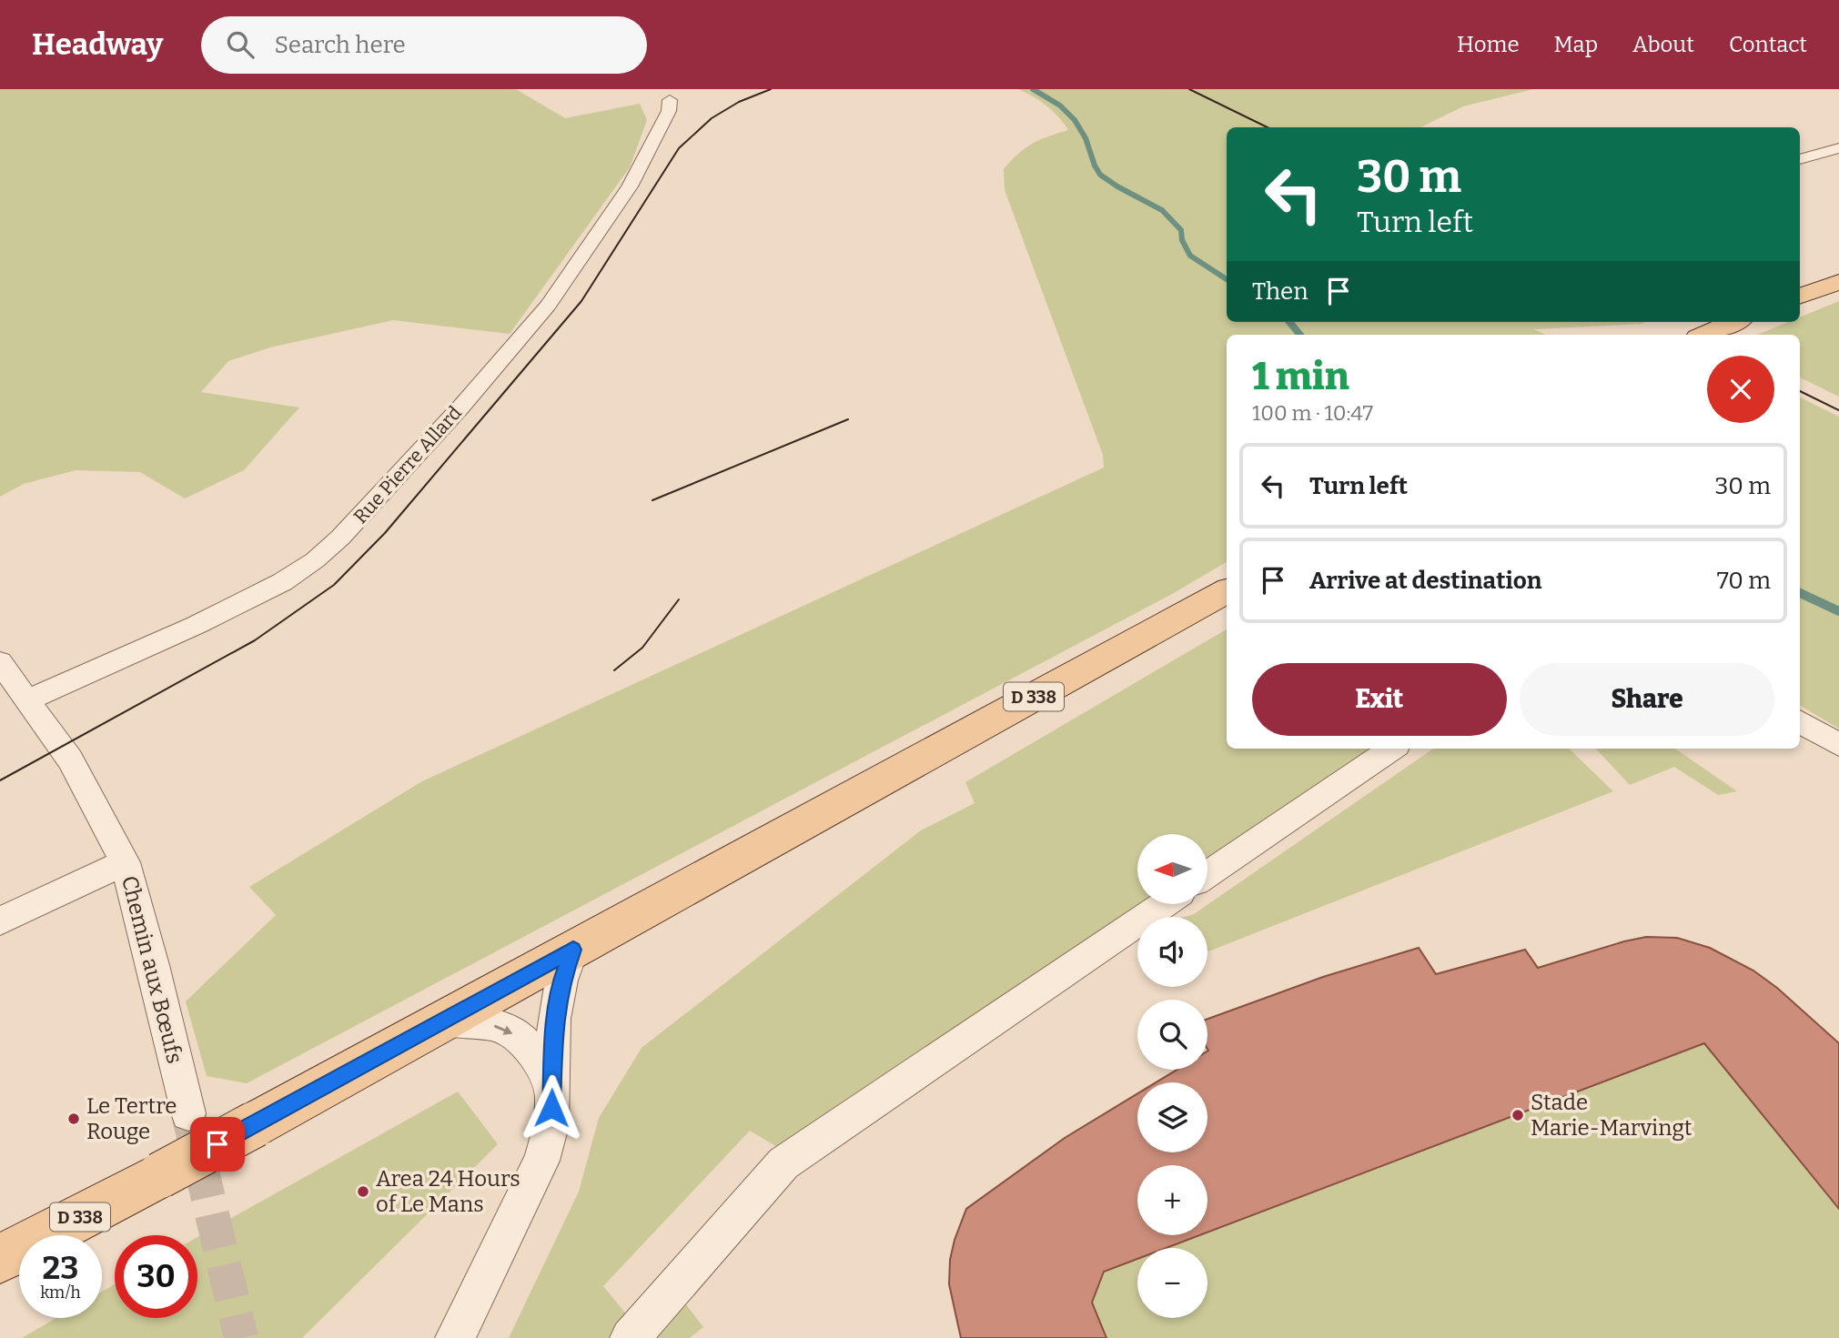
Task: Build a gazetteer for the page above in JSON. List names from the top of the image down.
{
  "streets": {
    "main road": ["D 338"],
    "street": ["Rue Pierre Allard", "Chemin aux Bœufs"]
  },
  "crossings": [
    ["Rue Pierre Allard", "Chemin aux Bœufs"]
  ],
  "places": ["Stade Marie-Marvingt", "Le Tertre Rouge", "Area 24 Hours of Le Mans"],
  "north": "left",
  "page": {
    "header": "Headway",
    "search": "Search here",
    "nav": [
      "Home",
      "Map",
      "About",
      "Contact"
    ],
    "turn": ["30 m", "Turn left"],
    "then": "Then",
    "heading": ["1 min", "100 m · 10:47"],
    "list": [
      {
        "name": "Turn left",
        "value": "30 m"
      },
      {
        "name": "Arrive at destination",
        "value": "70 m"
      }
    ],
    "buttons": ["Exit", "Share"],
    "map_buttons": ["+", "−"],
    "speed": "23 km/h",
    "limit": "30"
  }
}
